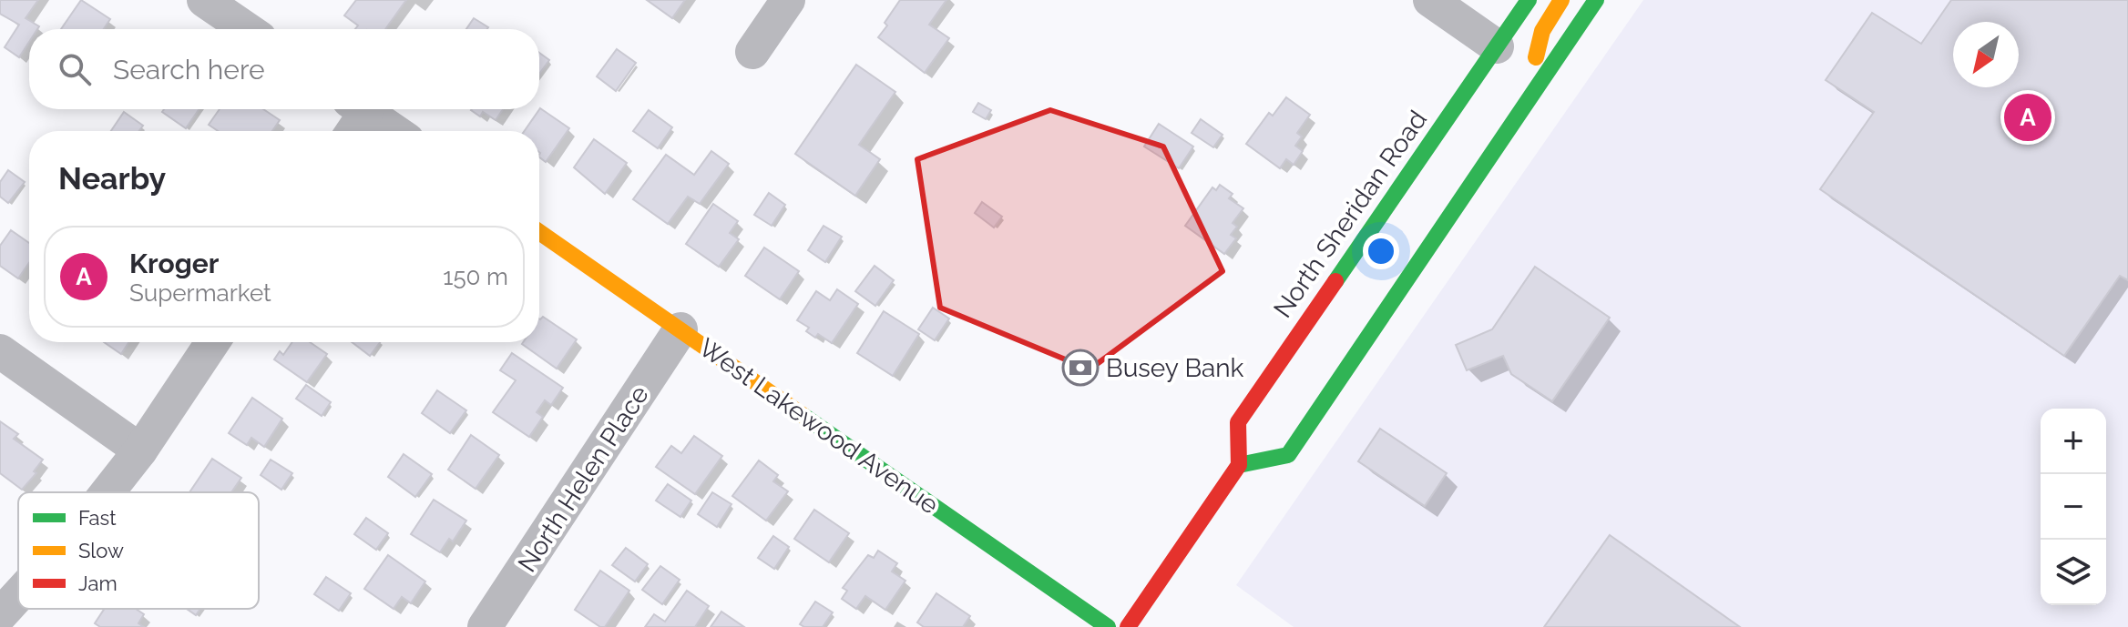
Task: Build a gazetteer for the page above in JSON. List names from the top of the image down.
{
  "streets": {
    "main road": ["North Sheridan Road", "West Lakewood Avenue"],
    "street": ["North Helen Place"]
  },
  "crossings": [
    ["West Lakewood Avenue", "North Helen Place"]
  ],
  "places": {
    "bank": ["Busey Bank"]
  },
  "legend": ["Fast", "Slow", "Jam"],
  "north": "bottom left",
  "page": {
    "search": "Search here",
    "pins": "A",
    "heading": "Nearby",
    "list": [
      {
        "mark": "A",
        "name": "Kroger",
        "note": "Supermarket",
        "value": "150 m"
      }
    ],
    "map_buttons": ["+", "−"]
  }
}
